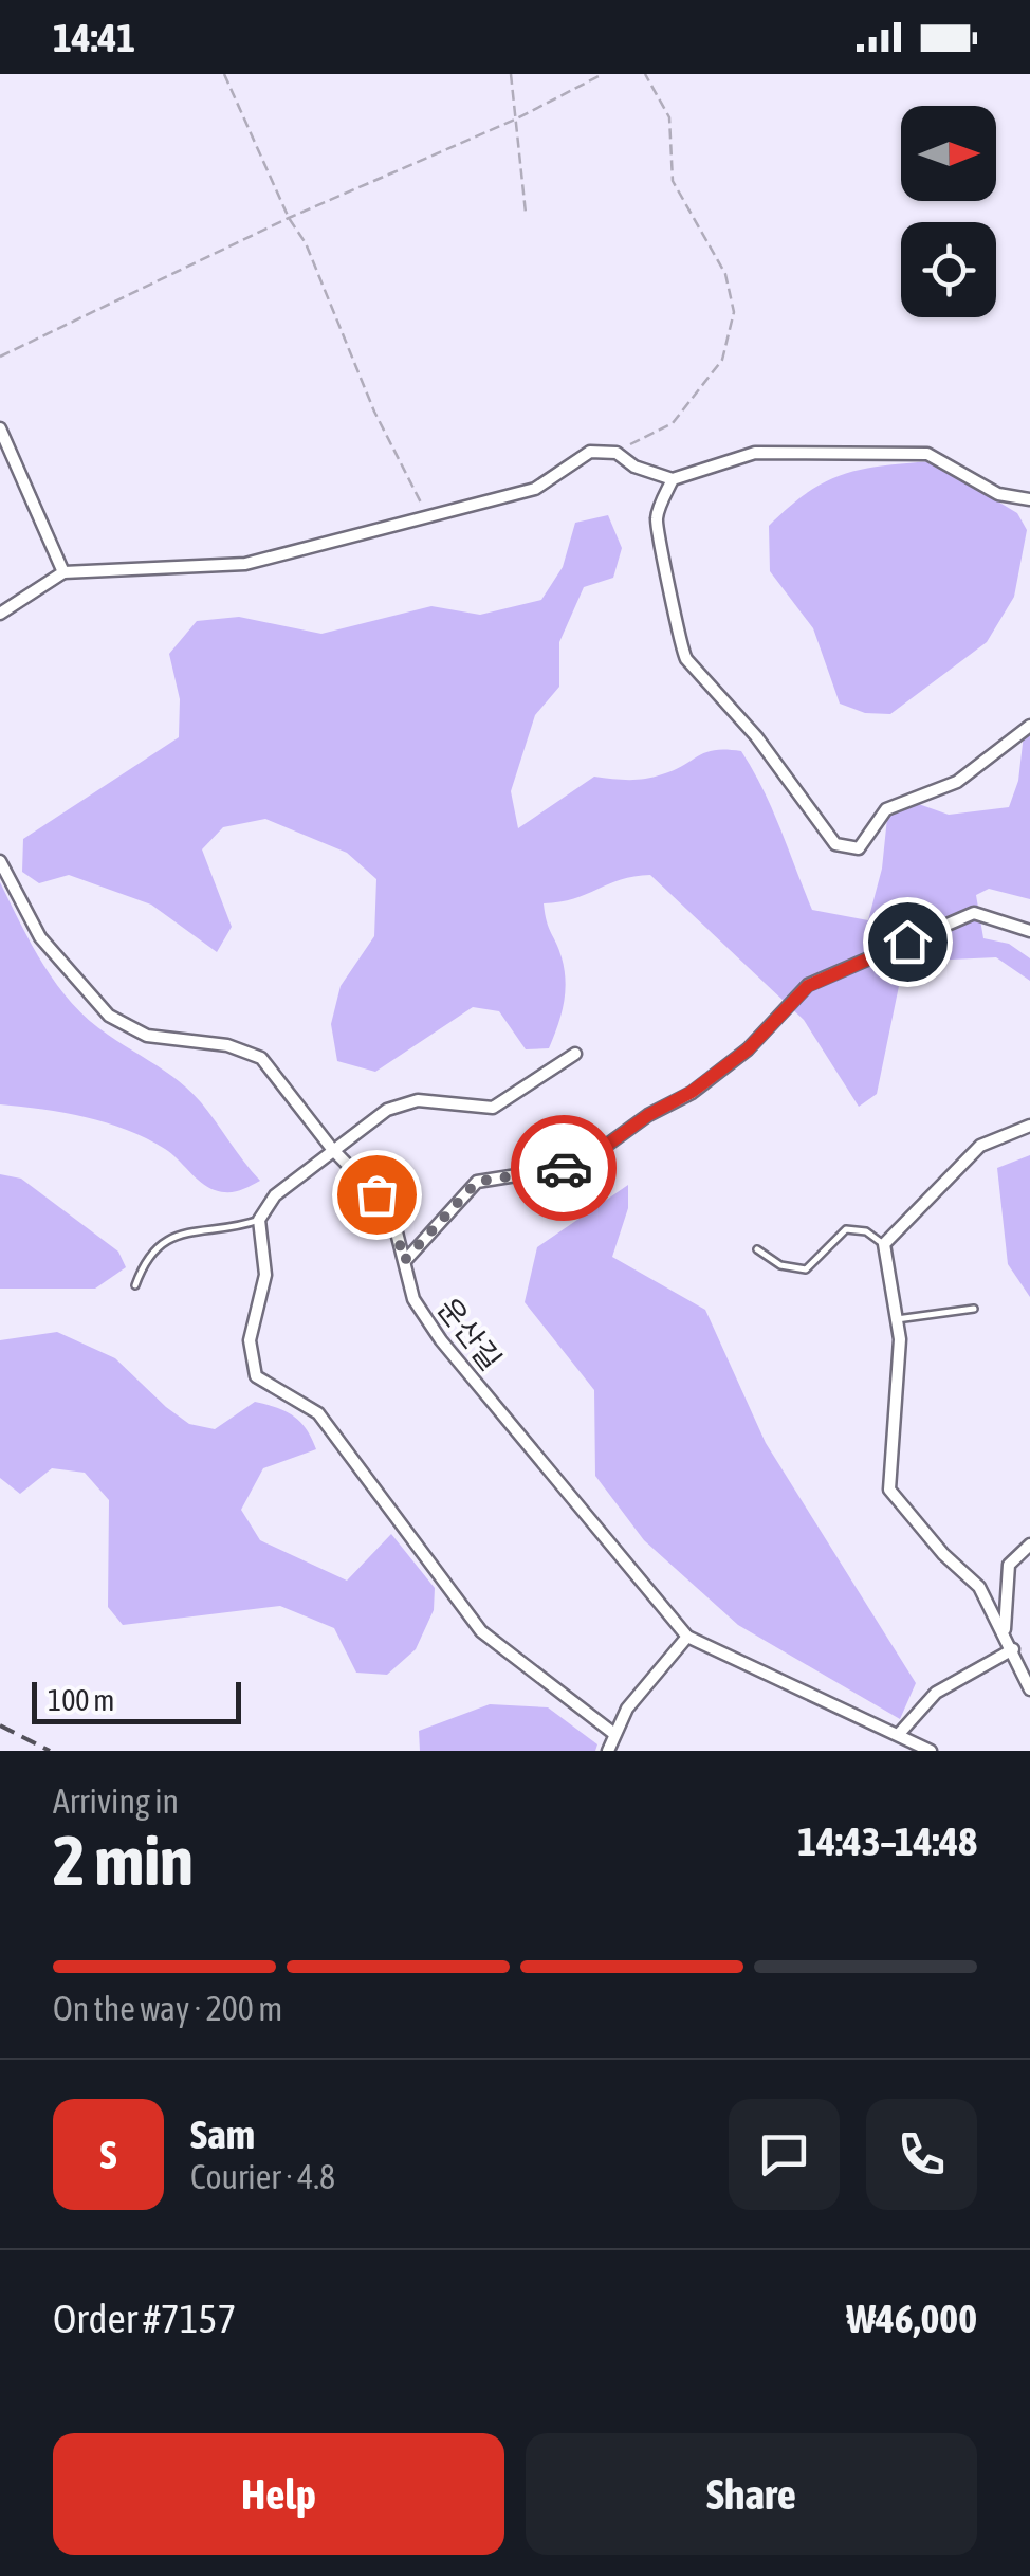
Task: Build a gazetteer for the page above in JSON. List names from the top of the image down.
{
  "streets": {
    "street": ["운산길"]
  },
  "scale_bar": "100 m",
  "north": "right",
  "page": {
    "status": "14:41",
    "scale": "100 m",
    "heading": ["2 min", "Arriving in", "14:43–14:48"],
    "panel": [
      "Sam",
      "Courier · 4.8",
      "Order #7157",
      "₩46,000"
    ],
    "bar": "On the way · 200 m",
    "round": "S",
    "buttons": ["Help", "Share"]
  }
}
